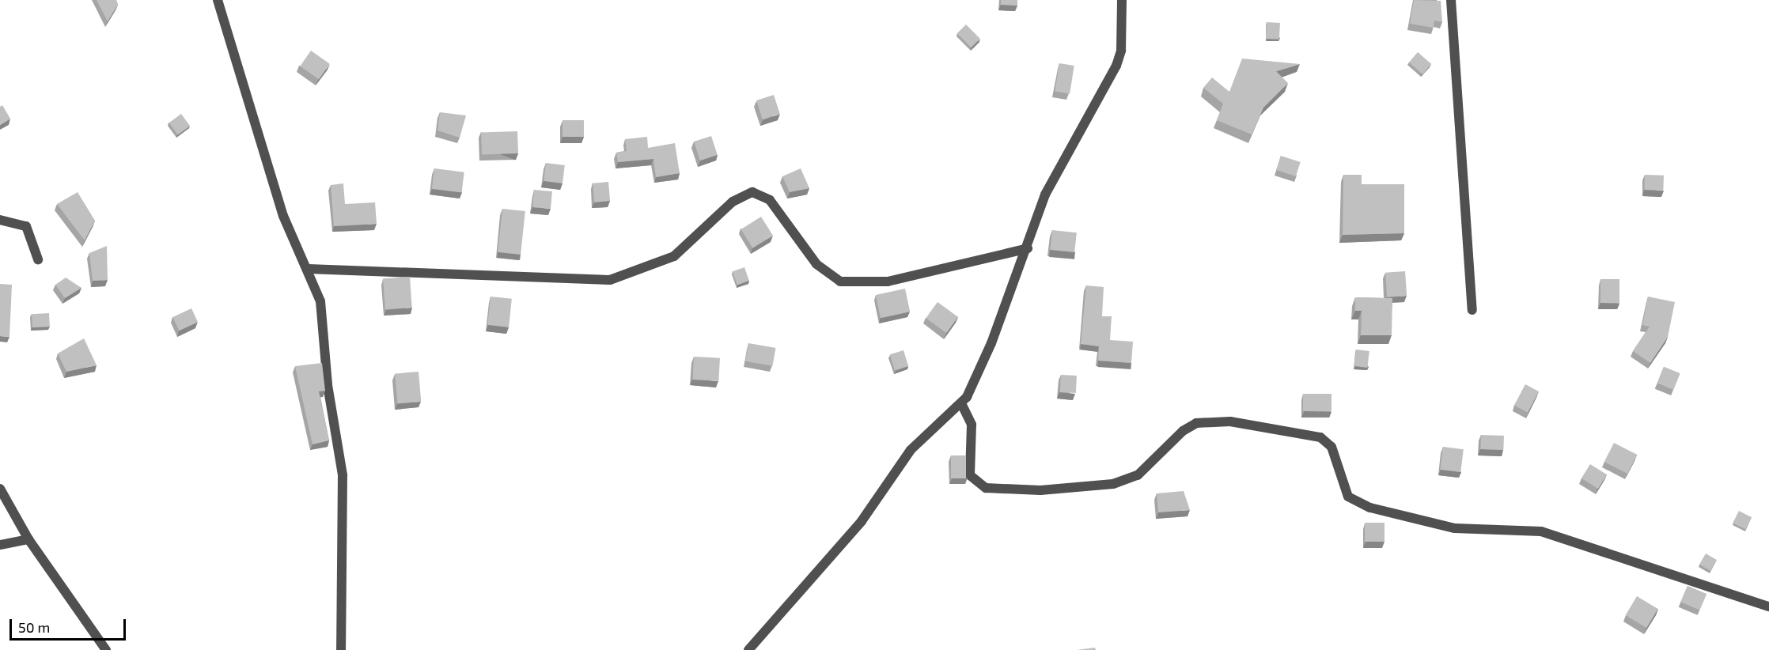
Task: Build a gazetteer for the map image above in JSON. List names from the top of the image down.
{
  "scale_bar": "50 m"
}
